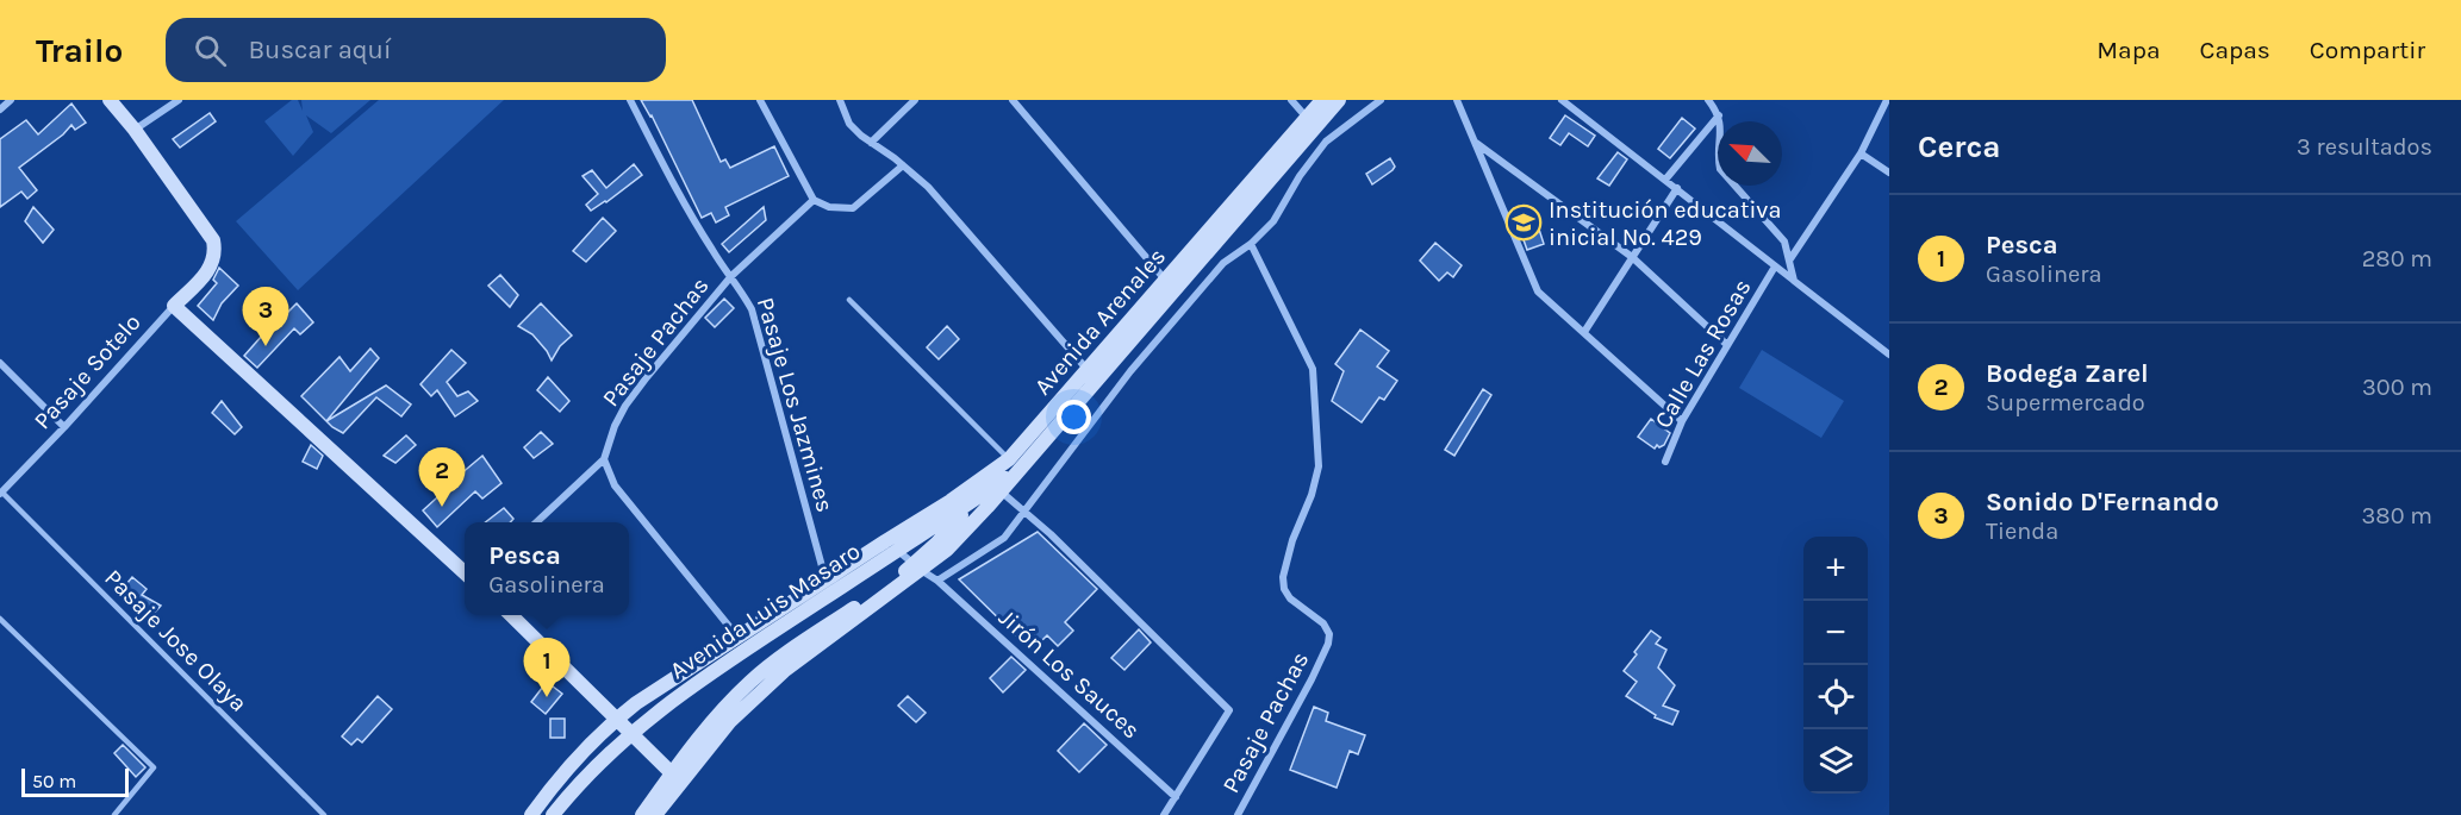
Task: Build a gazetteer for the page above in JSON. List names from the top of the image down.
{
  "streets": {
    "main road": ["Avenida Arenales", "Avenida Luis Masaro"],
    "street": [
      "Pasaje Pachas",
      "Calle Las Rosas",
      "Pasaje Sotelo",
      "Pasaje Los Jazmines",
      "Jirón Los Sauces"
    ],
    "lane": ["Pasaje Jose Olaya"]
  },
  "crossings": [
    ["Avenida Arenales", "Avenida Luis Masaro"],
    ["Pasaje Pachas", "Pasaje Los Jazmines"],
    ["Pasaje Sotelo", "Pasaje Jose Olaya"],
    ["Pasaje Los Jazmines", "Avenida Luis Masaro"]
  ],
  "places": {
    "school or university": ["Institución educativa inicial No. 429"]
  },
  "scale_bar": "50 m",
  "north": "top left",
  "page": {
    "header": "Trailo",
    "search": "Buscar aquí",
    "nav": ["Mapa", "Capas", "Compartir"],
    "heading": ["Cerca", "3 resultados"],
    "list": [
      {
        "mark": "1",
        "name": "Pesca",
        "note": "Gasolinera",
        "value": "280 m"
      },
      {
        "mark": "2",
        "name": "Bodega Zarel",
        "note": "Supermercado",
        "value": "300 m"
      },
      {
        "mark": "3",
        "name": "Sonido D'Fernando",
        "note": "Tienda",
        "value": "380 m"
      }
    ],
    "pins": ["3", "2", "1"],
    "popup": ["Pesca", "Gasolinera"],
    "map_buttons": ["+", "−"],
    "scale": "50 m"
  }
}
